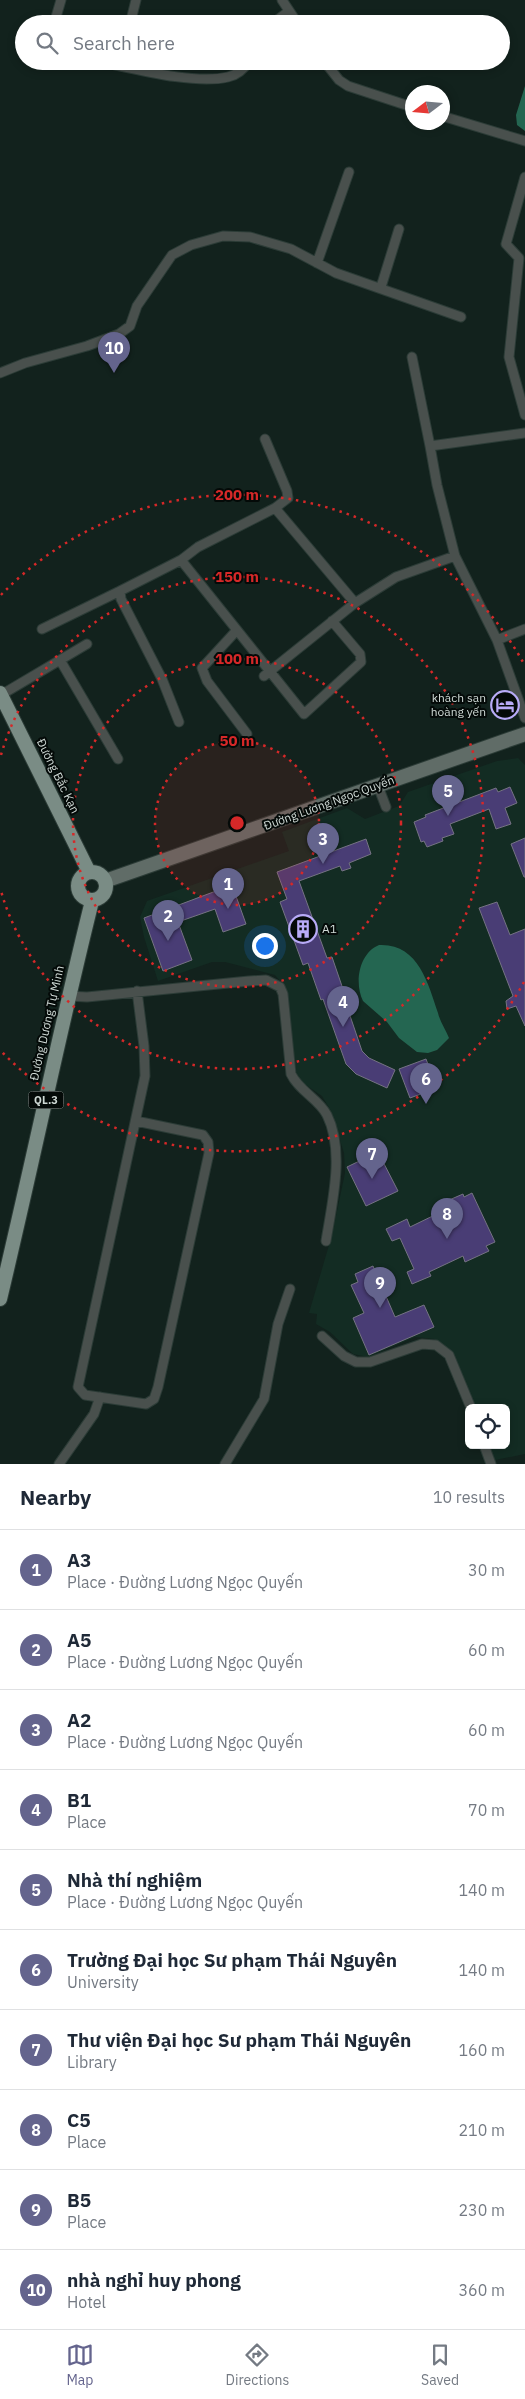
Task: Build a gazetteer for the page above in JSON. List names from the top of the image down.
{
  "streets": {
    "highway": ["Đường Bắc Kạn", "Đường Dương Tự Minh", "QL.3"],
    "main road": ["Đường Lương Ngọc Quyến"]
  },
  "crossings": [
    ["Đường Bắc Kạn", "Đường Lương Ngọc Quyến"],
    ["Đường Bắc Kạn", "Đường Dương Tự Minh"],
    ["Đường Bắc Kạn", "QL.3"],
    ["Đường Lương Ngọc Quyến", "Đường Dương Tự Minh"],
    ["Đường Lương Ngọc Quyến", "QL.3"],
    ["Đường Dương Tự Minh", "QL.3"]
  ],
  "places": {
    "hotel": ["khách sạn hoàng yến"],
    "building": ["A1"]
  },
  "north": "left",
  "page": {
    "search": "Search here",
    "pins": [
      "10",
      "5",
      "3",
      "1",
      "2",
      "4",
      "6",
      "7",
      "8",
      "9"
    ],
    "heading": ["Nearby", "10 results"],
    "list": [
      {
        "mark": "1",
        "name": "A3",
        "note": "Place · Đường Lương Ngọc Quyến",
        "value": "30 m"
      },
      {
        "mark": "2",
        "name": "A5",
        "note": "Place · Đường Lương Ngọc Quyến",
        "value": "60 m"
      },
      {
        "mark": "3",
        "name": "A2",
        "note": "Place · Đường Lương Ngọc Quyến",
        "value": "60 m"
      },
      {
        "mark": "4",
        "name": "B1",
        "note": "Place",
        "value": "70 m"
      },
      {
        "mark": "5",
        "name": "Nhà thí nghiệm",
        "note": "Place · Đường Lương Ngọc Quyến",
        "value": "140 m"
      },
      {
        "mark": "6",
        "name": "Trường Đại học Sư phạm Thái Nguyên",
        "note": "University",
        "value": "140 m"
      },
      {
        "mark": "7",
        "name": "Thư viện Đại học Sư phạm Thái Nguyên",
        "note": "Library",
        "value": "160 m"
      },
      {
        "mark": "8",
        "name": "C5",
        "note": "Place",
        "value": "210 m"
      },
      {
        "mark": "9",
        "name": "B5",
        "note": "Place",
        "value": "230 m"
      },
      {
        "mark": "10",
        "name": "nhà nghỉ huy phong",
        "note": "Hotel",
        "value": "360 m"
      }
    ],
    "nav": ["Map", "Directions", "Saved"]
  },
  "rings": [
    "200 m",
    "150 m",
    "100 m",
    "50 m"
  ]
}
